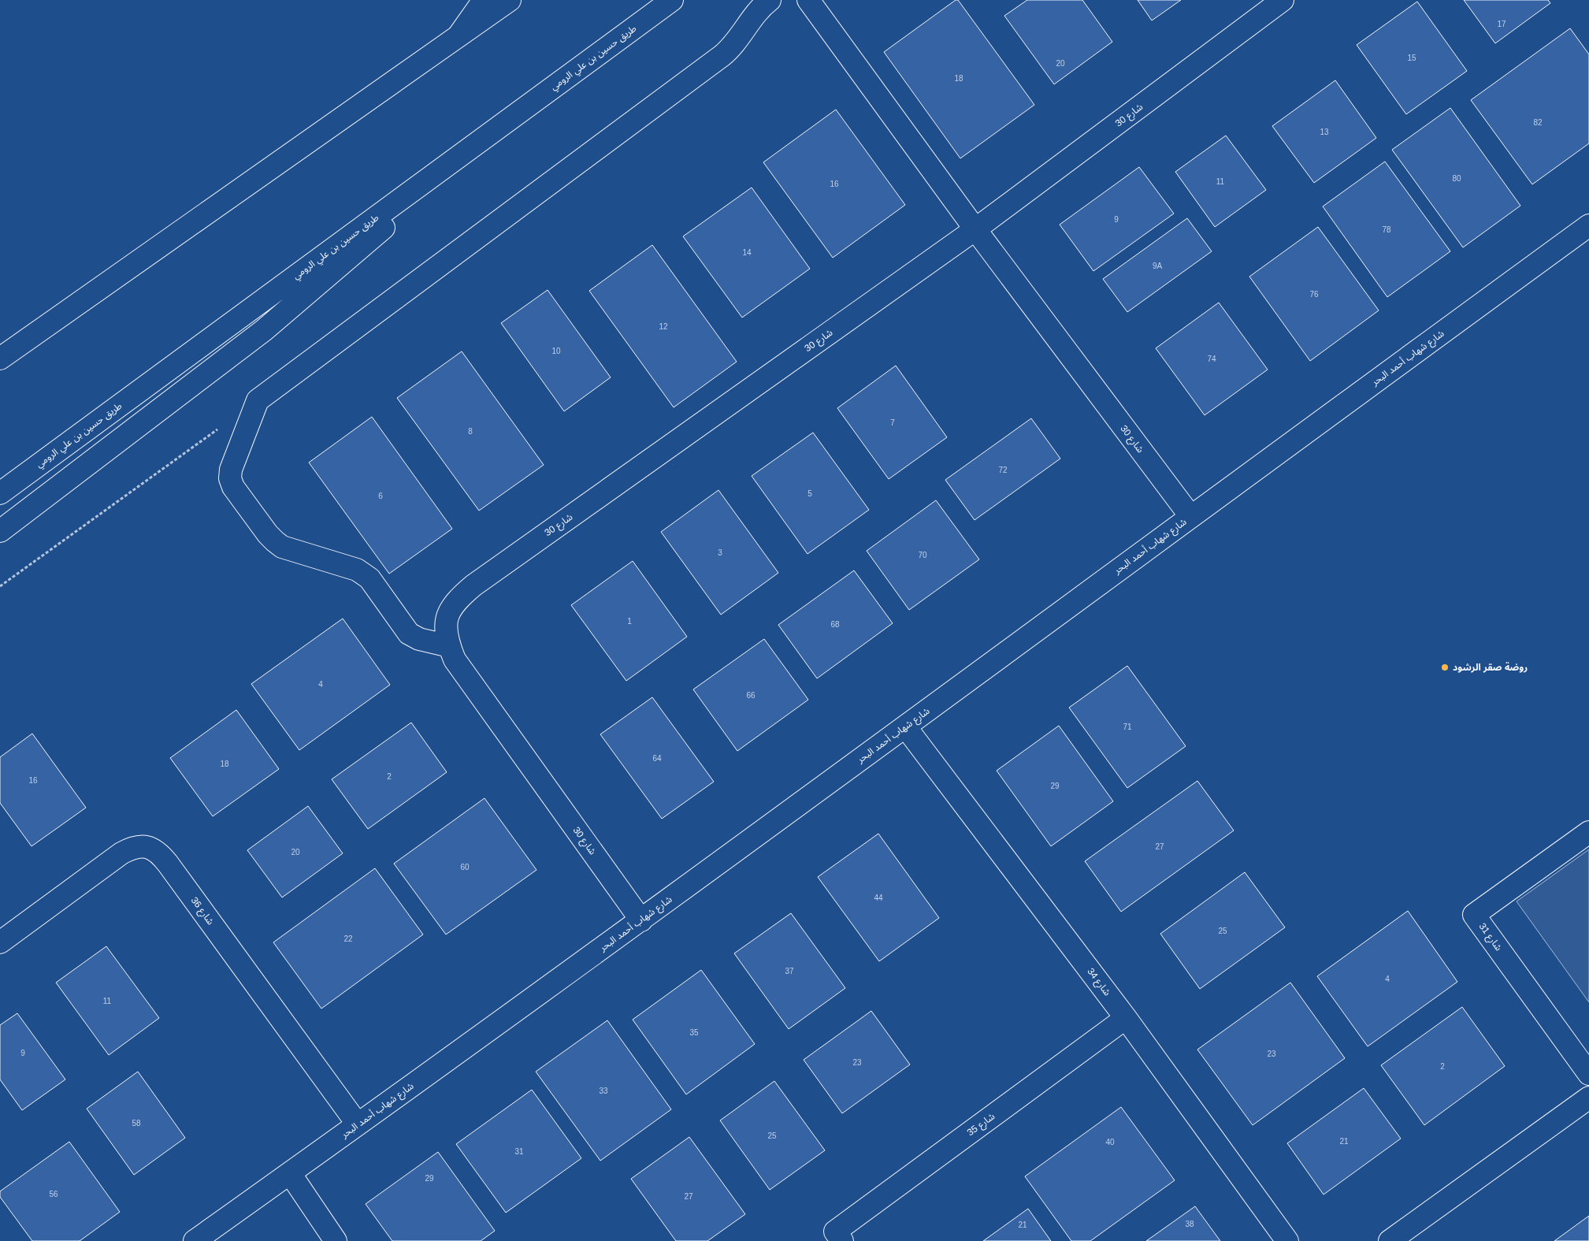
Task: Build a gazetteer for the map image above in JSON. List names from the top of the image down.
{
  "streets": {
    "main road": [
      "طريق حسين بن علي الرومي",
      "شارع 30",
      "شارع شهاب أحمد البحر",
      "شارع 36",
      "شارع 31",
      "شارع 34",
      "شارع 35"
    ]
  },
  "crossings": [
    ["شارع 30", "شارع شهاب أحمد البحر"],
    ["شارع شهاب أحمد البحر", "شارع 36"],
    ["شارع شهاب أحمد البحر", "شارع 34"],
    ["شارع 34", "شارع 35"]
  ],
  "places": ["روضة صقر الرشود"],
  "house_numbers": [
    "17",
    "15",
    "20",
    "18",
    "82",
    "13",
    "80",
    "11",
    "16",
    "9",
    "78",
    "14",
    "9A",
    "76",
    "12",
    "10",
    "74",
    "7",
    "8",
    "72",
    "5",
    "6",
    "3",
    "70",
    "1",
    "68",
    "4",
    "66",
    "71",
    "64",
    "18",
    "2",
    "16",
    "29",
    "27",
    "20",
    "60",
    "44",
    "25",
    "22",
    "37",
    "4",
    "11",
    "35",
    "9",
    "23",
    "23",
    "2",
    "33",
    "58",
    "25",
    "21",
    "40",
    "31",
    "29",
    "56",
    "27",
    "38",
    "21"
  ]
}
